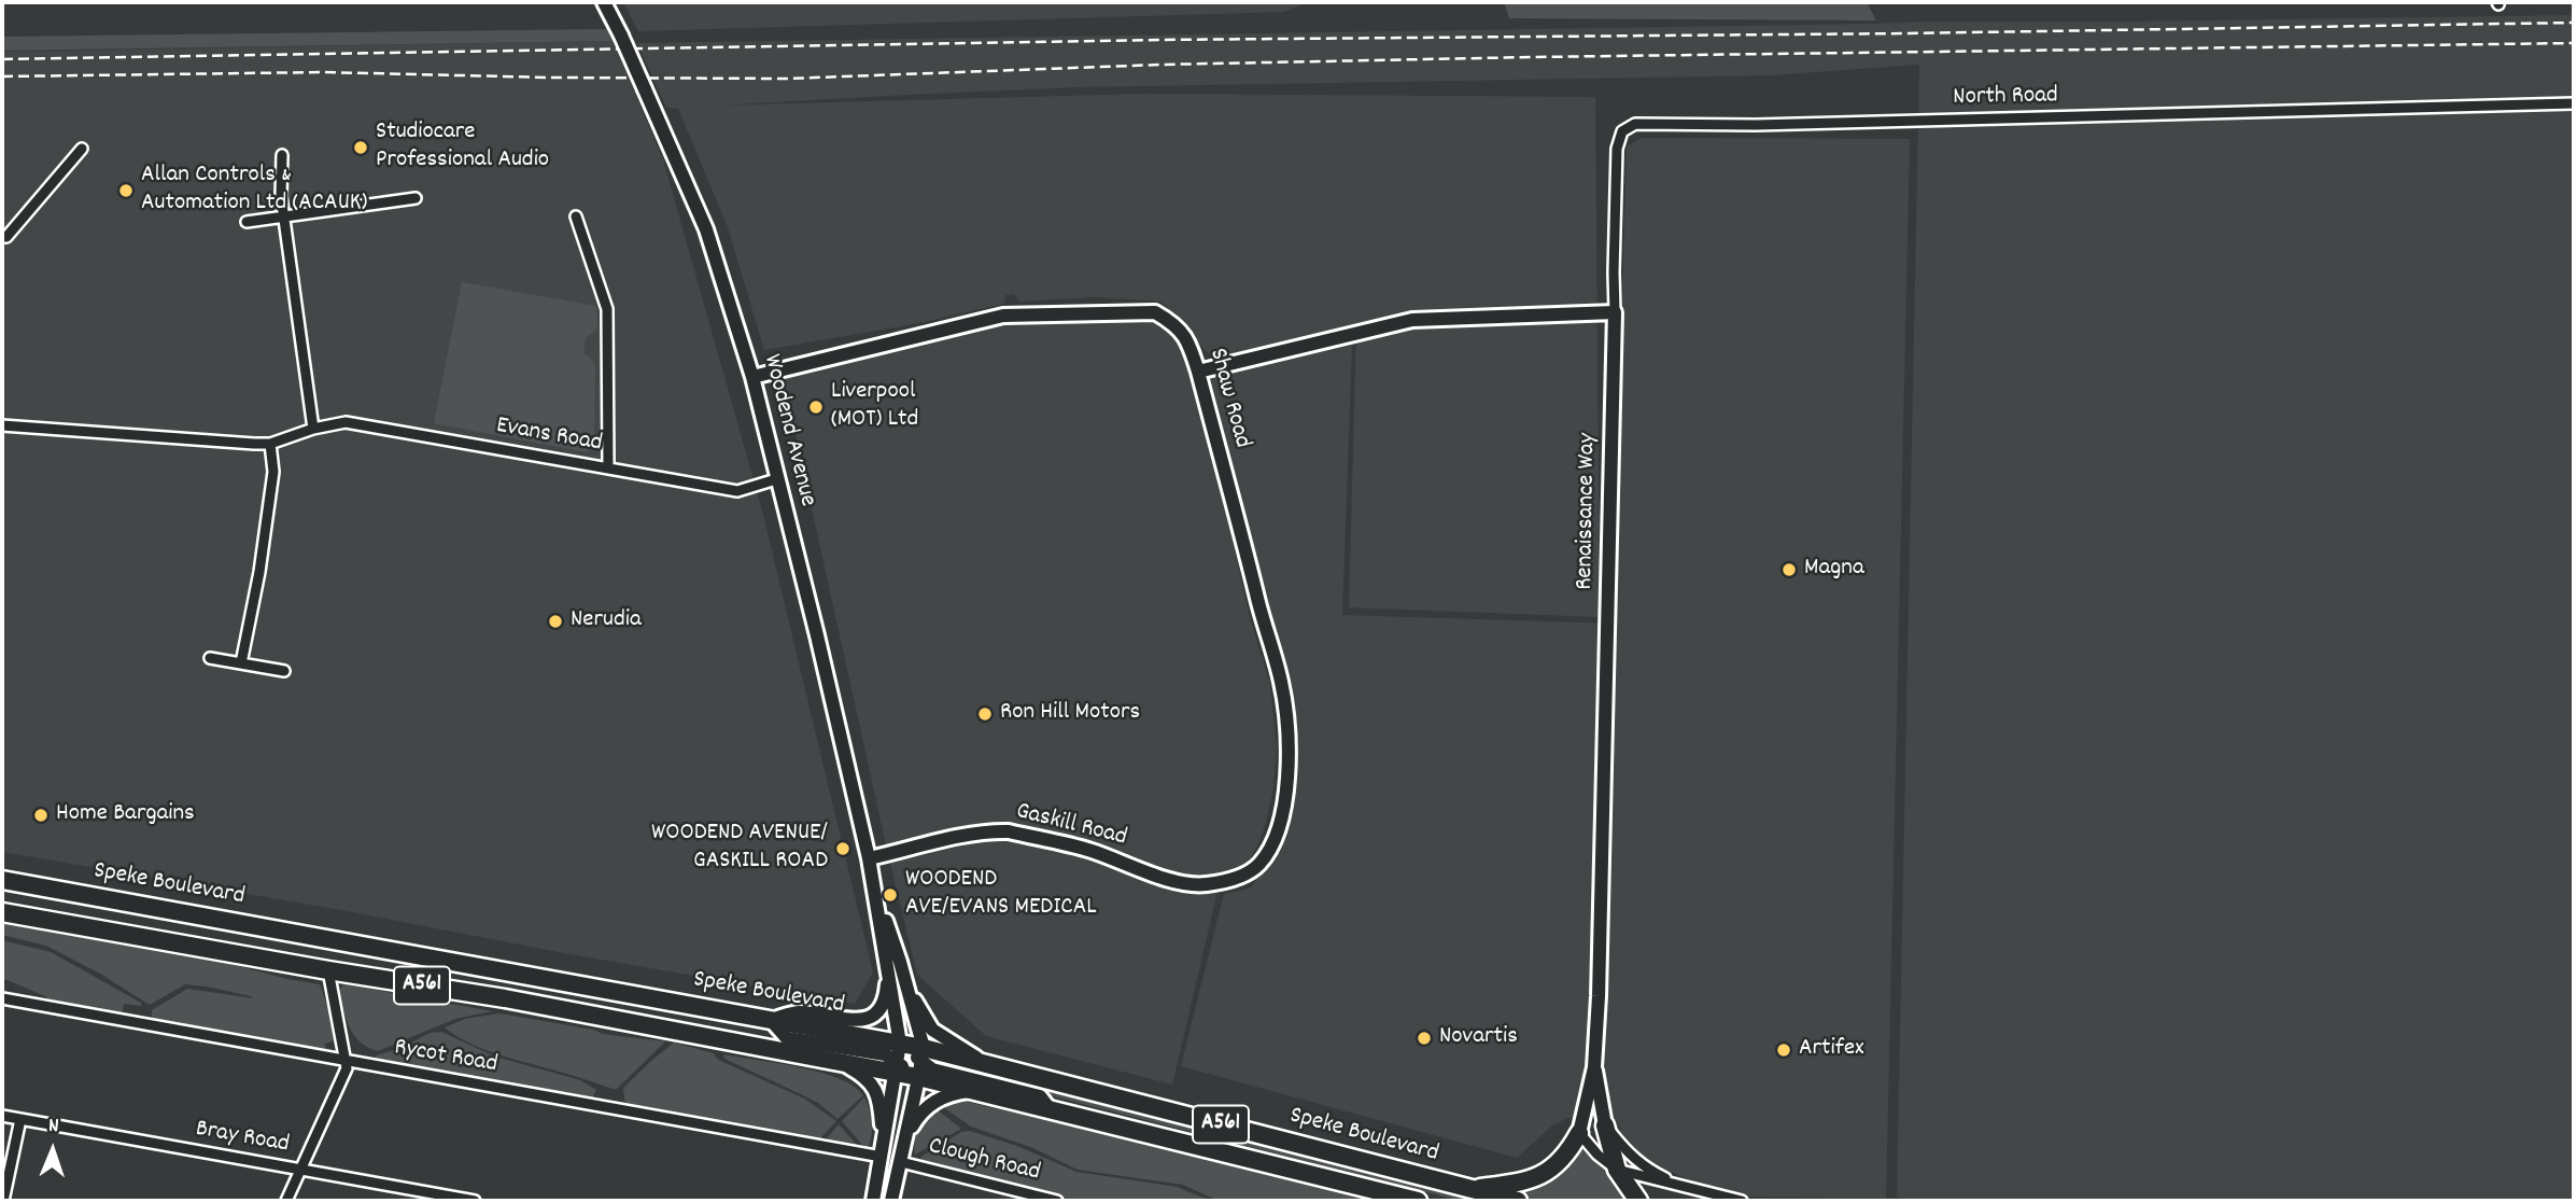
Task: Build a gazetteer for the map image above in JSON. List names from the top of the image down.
{
  "streets": {
    "highway": ["Speke Boulevard", "A561"],
    "street": [
      "North Road",
      "Shaw Road",
      "Woodend Avenue",
      "Evans Road",
      "Renaissance Way",
      "Gaskill Road",
      "Rycot Road",
      "Bray Road",
      "Clough Road"
    ]
  },
  "crossings": [
    ["North Road", "Renaissance Way"],
    ["Shaw Road", "Woodend Avenue"],
    ["Shaw Road", "Gaskill Road"],
    ["Woodend Avenue", "Evans Road"],
    ["Woodend Avenue", "Gaskill Road"],
    ["Woodend Avenue", "Speke Boulevard"],
    ["Woodend Avenue", "A561"],
    ["Speke Boulevard", "A561"]
  ],
  "places": [
    "Studiocare Professional Audio",
    "Allan Controls & Automation Ltd (ACAUK)",
    "Liverpool (MOT) Ltd",
    "Magna",
    "Nerudia",
    "Ron Hill Motors",
    "Home Bargains",
    "WOODEND AVENUE/ GASKILL ROAD",
    "WOODEND AVE/EVANS MEDICAL",
    "Novartis",
    "Artifex"
  ],
  "north": "top"
}
